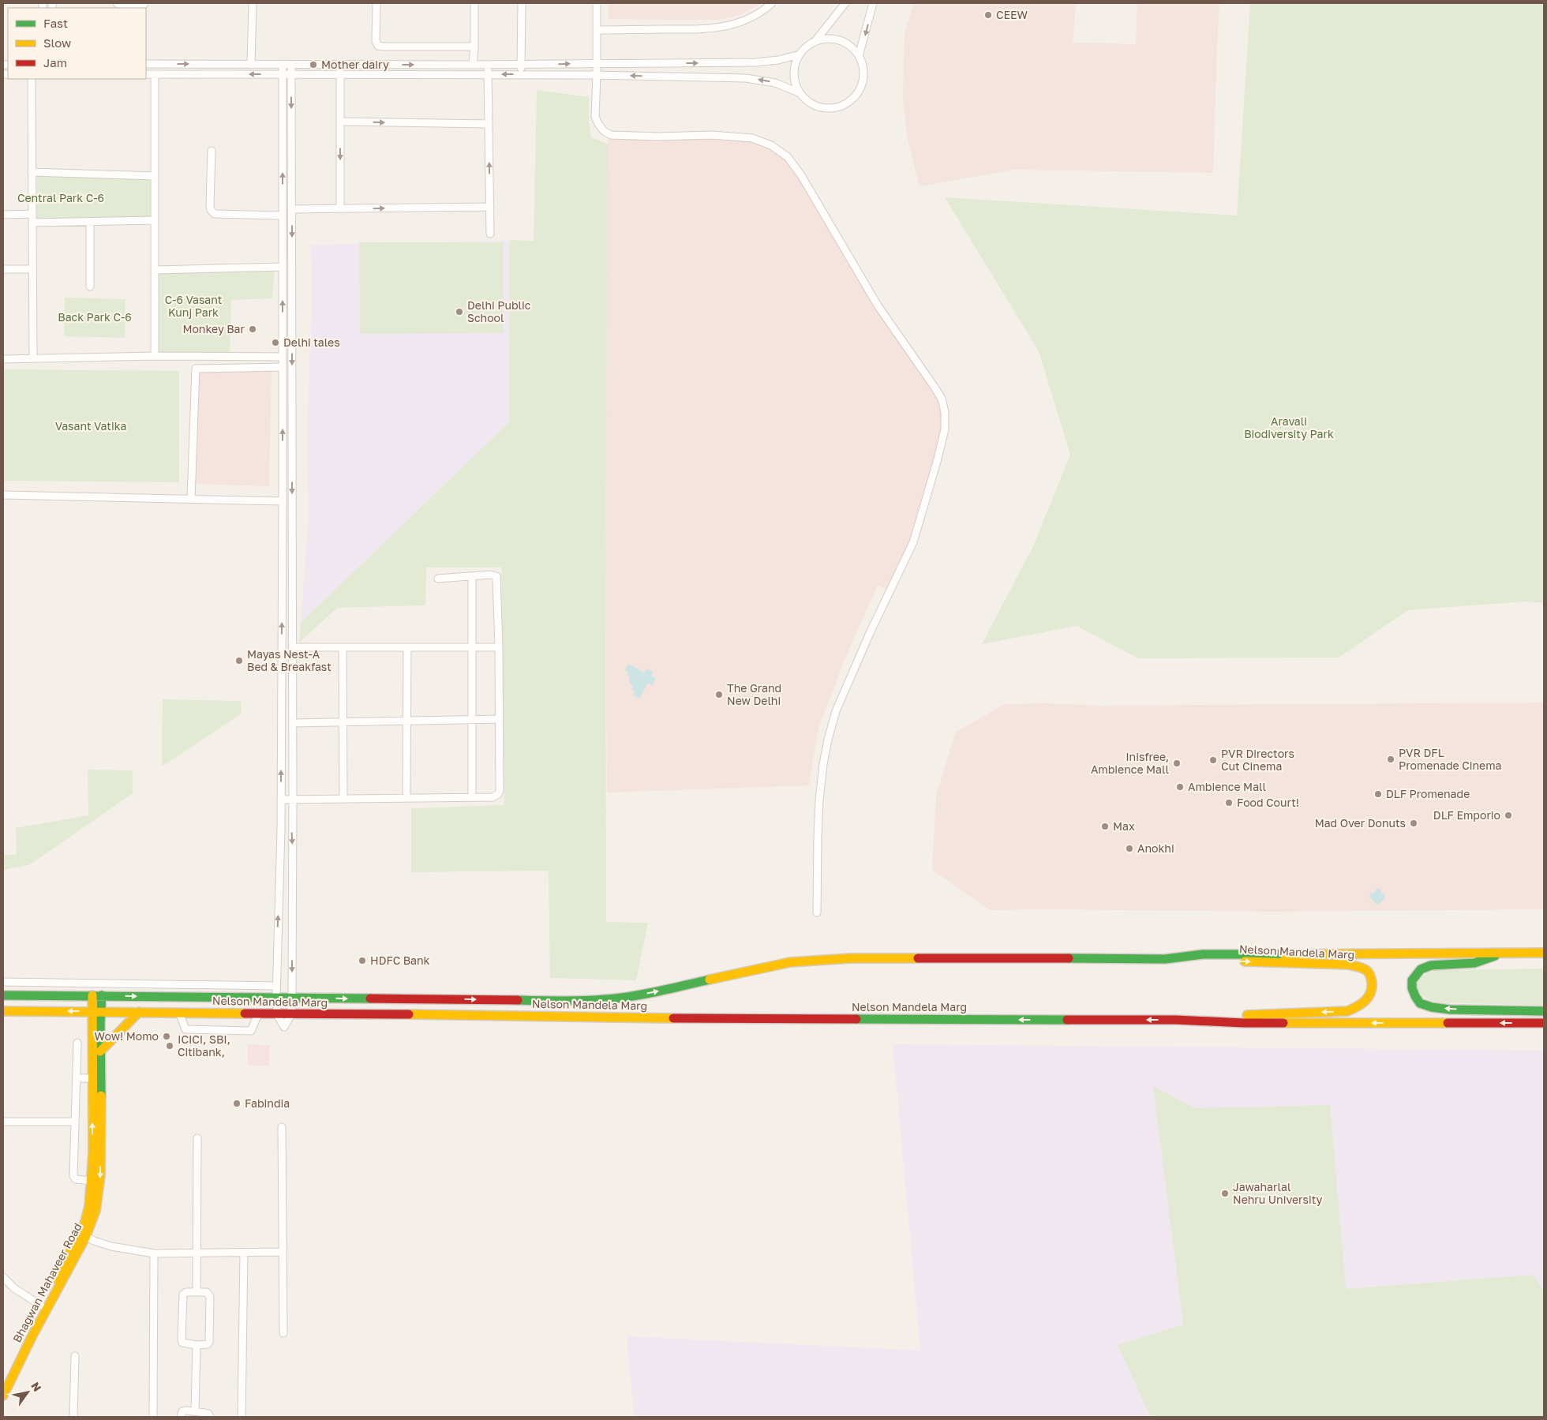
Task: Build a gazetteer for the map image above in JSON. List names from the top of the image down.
{
  "streets": {
    "main road": ["Nelson Mandela Marg", "Bhagwan Mahaveer Road"]
  },
  "crossings": [
    ["Nelson Mandela Marg", "Bhagwan Mahaveer Road"]
  ],
  "parks": [
    "Central Park C-6",
    "C-6 Vasant Kunj Park",
    "Back Park C-6",
    "Aravali Biodiversity Park",
    "Vasant Vatika"
  ],
  "places": [
    "CEEW",
    "Mother dairy",
    "Delhi Public School",
    "Monkey Bar",
    "Delhi tales",
    "Mayas Nest-A Bed & Breakfast",
    "The Grand New Delhi",
    "PVR DFL Promenade Cinema",
    "PVR Directors Cut Cinema",
    "Inisfree, Ambience Mall",
    "Ambience Mall",
    "DLF Promenade",
    "Food Court!",
    "DLF Emporio",
    "Mad Over Donuts",
    "Max",
    "Anokhi",
    "HDFC Bank",
    "Wow! Momo",
    "ICICI, SBI, Citibank,",
    "Fabindia",
    "Jawaharlal Nehru University"
  ],
  "legend": ["Fast", "Slow", "Jam"],
  "north": "top right"
}
